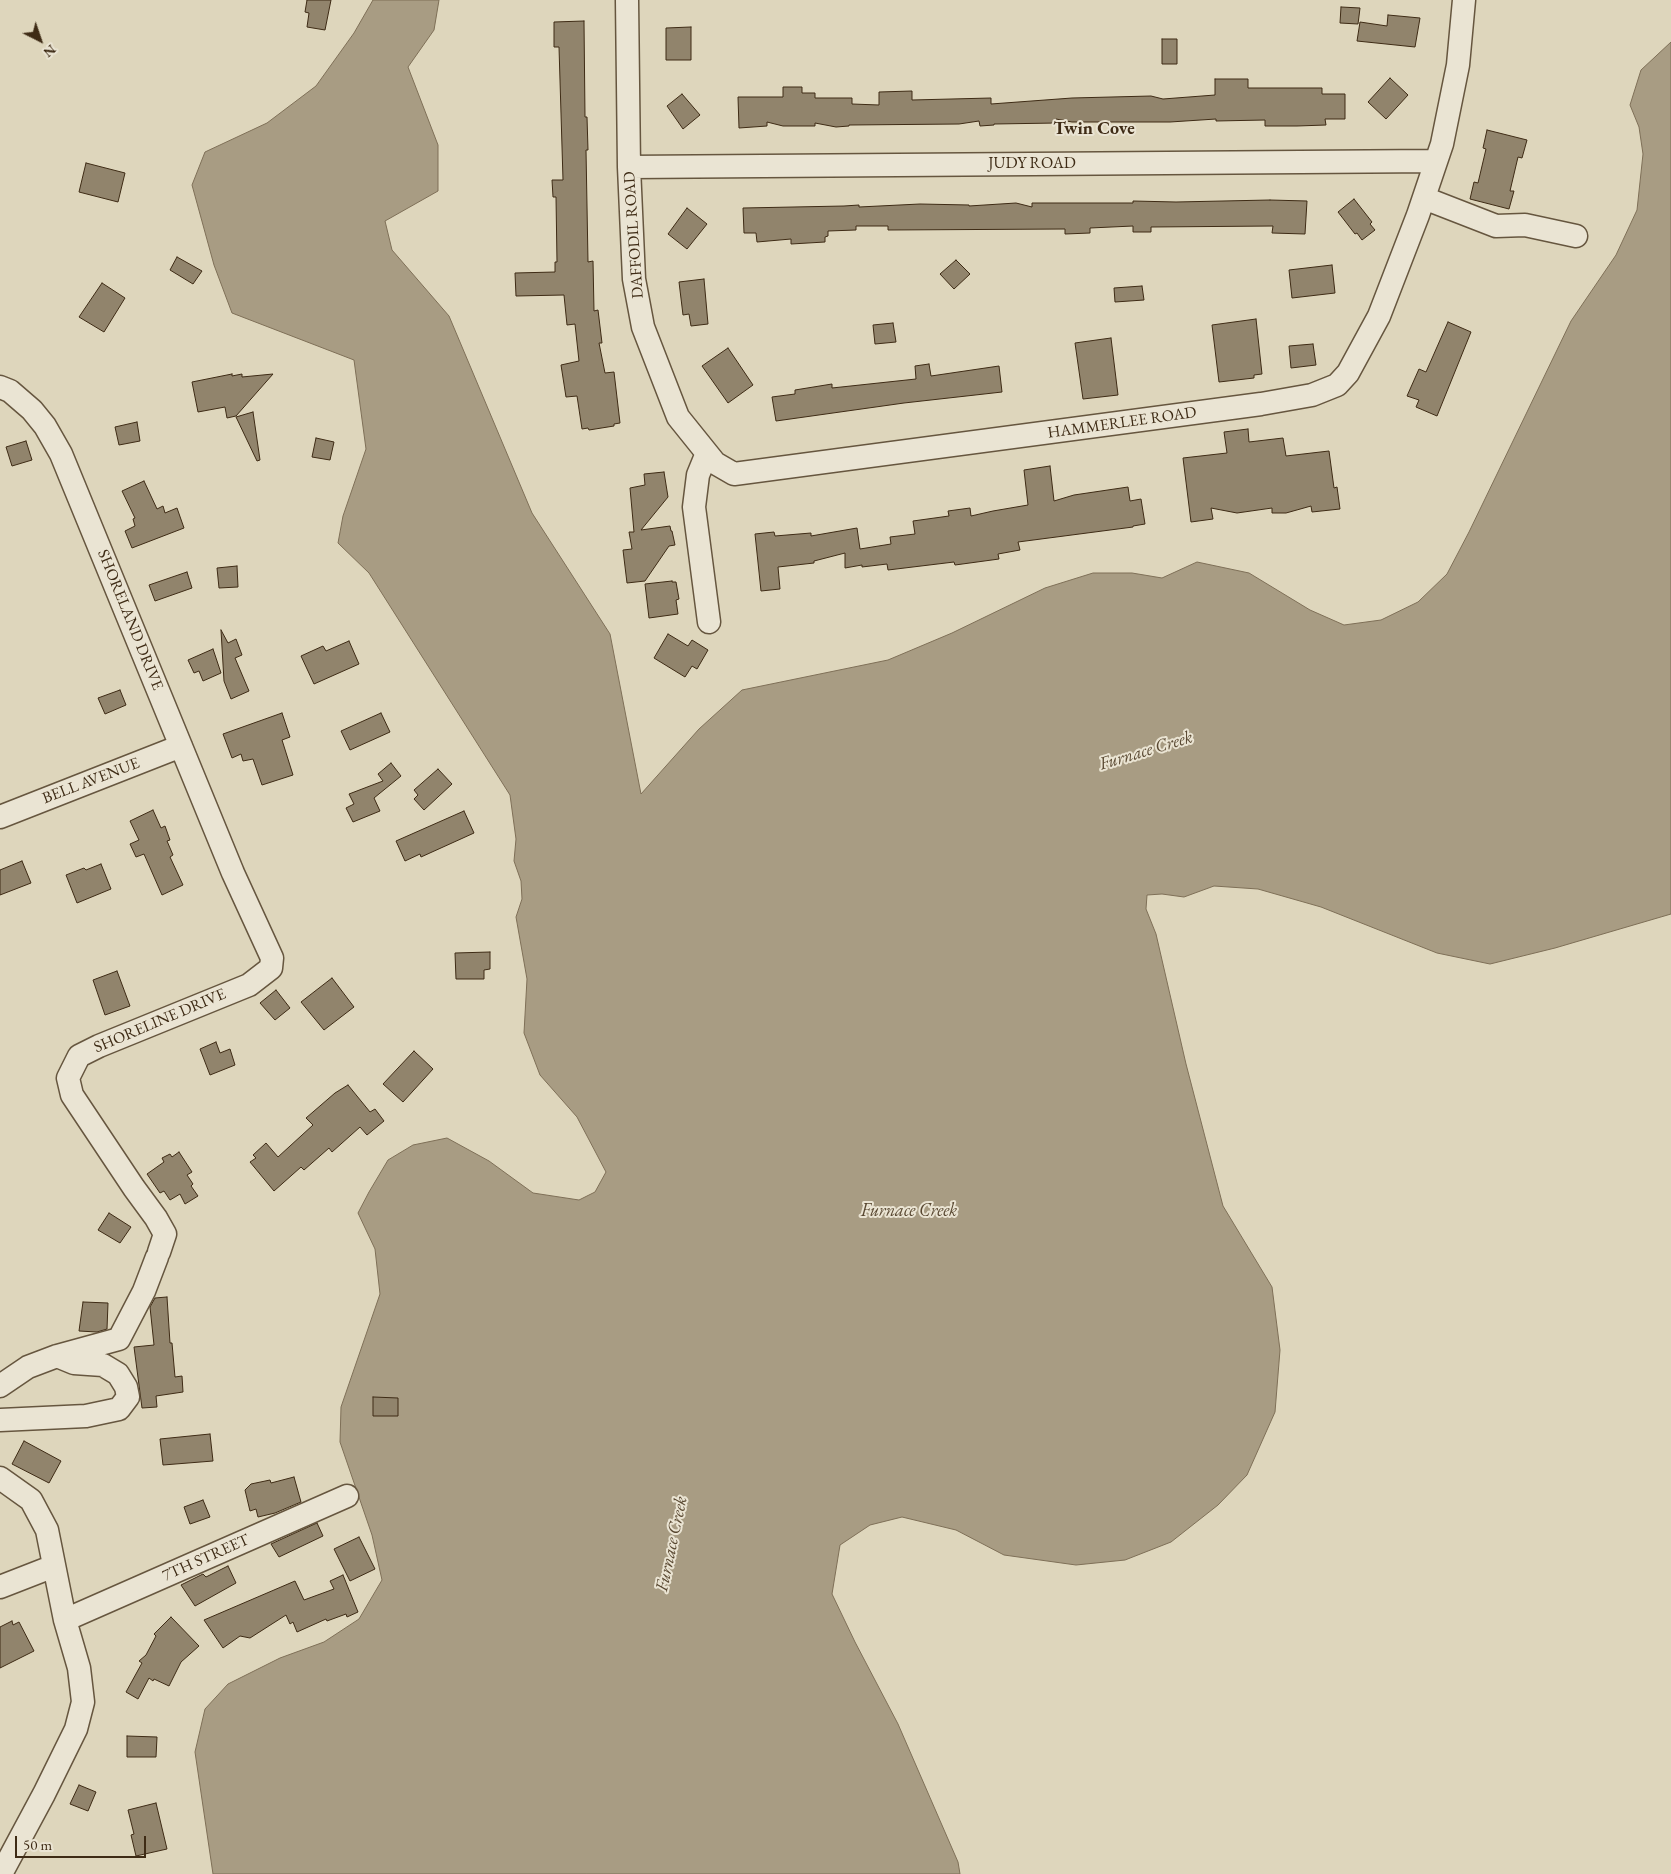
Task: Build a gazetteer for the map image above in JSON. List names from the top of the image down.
{
  "streets": {
    "street": [
      "JUDY ROAD",
      "DAFFODIL ROAD",
      "HAMMERLEE ROAD",
      "SHORELAND DRIVE",
      "BELL AVENUE",
      "SHORELINE DRIVE",
      "7TH STREET"
    ]
  },
  "crossings": [
    ["JUDY ROAD", "DAFFODIL ROAD"],
    ["JUDY ROAD", "HAMMERLEE ROAD"],
    ["DAFFODIL ROAD", "HAMMERLEE ROAD"],
    ["SHORELAND DRIVE", "BELL AVENUE"],
    ["SHORELAND DRIVE", "SHORELINE DRIVE"]
  ],
  "districts": ["Twin Cove"],
  "water": ["Furnace Creek"],
  "scale_bar": "50 m",
  "north": "bottom right"
}
